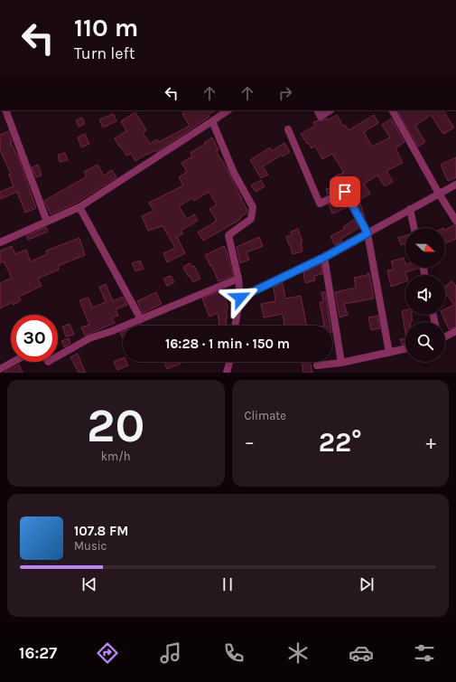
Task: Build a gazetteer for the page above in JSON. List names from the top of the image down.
{
  "north": "right",
  "page": {
    "turn": ["110 m", "Turn left"],
    "limit": "30",
    "trip": "16:28 · 1 min · 150 m",
    "tile": [
      ["20", "km/h"],
      "Climate"
    ],
    "heat": ["−", "22°", "+"],
    "song": ["107.8 FM", "Music"],
    "tabs": "16:27"
  }
}
